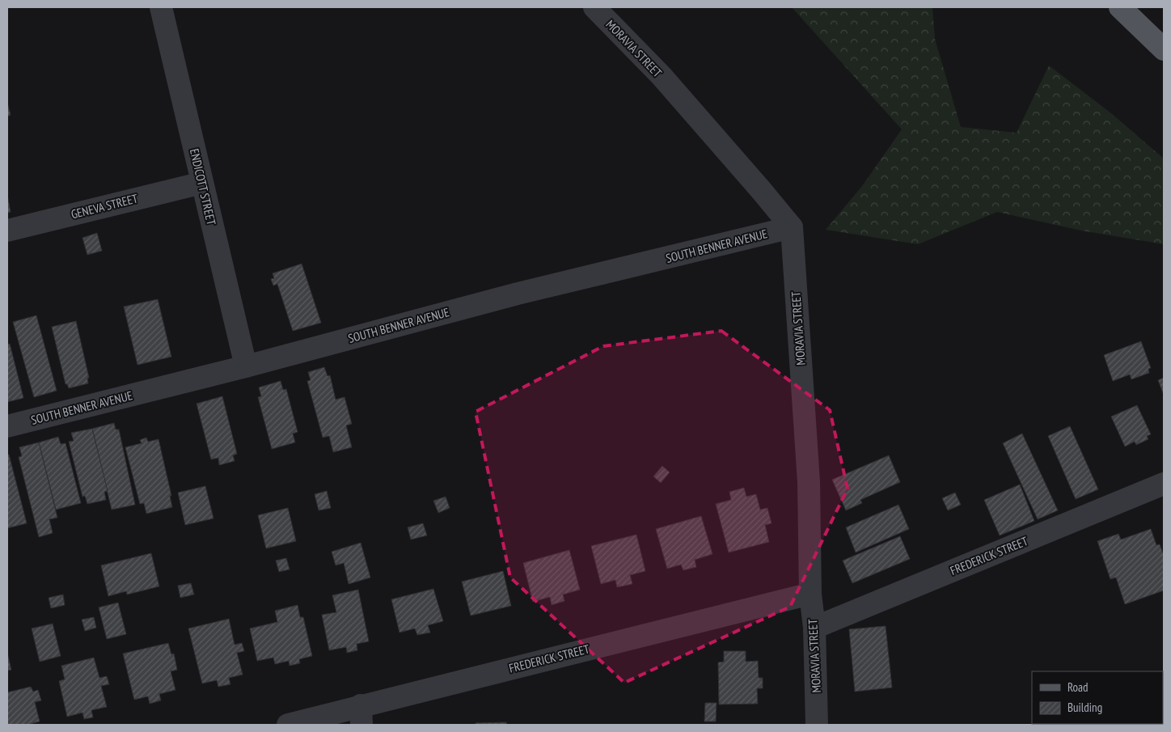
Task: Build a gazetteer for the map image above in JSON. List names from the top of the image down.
{
  "streets": {
    "street": [
      "MORAVIA STREET",
      "ENDICOTT STREET",
      "GENEVA STREET",
      "SOUTH BENNER AVENUE",
      "FREDERICK STREET"
    ]
  },
  "crossings": [
    ["MORAVIA STREET", "SOUTH BENNER AVENUE"],
    ["MORAVIA STREET", "FREDERICK STREET"],
    ["ENDICOTT STREET", "GENEVA STREET"],
    ["ENDICOTT STREET", "SOUTH BENNER AVENUE"]
  ],
  "legend": ["Road", "Building"]
}
